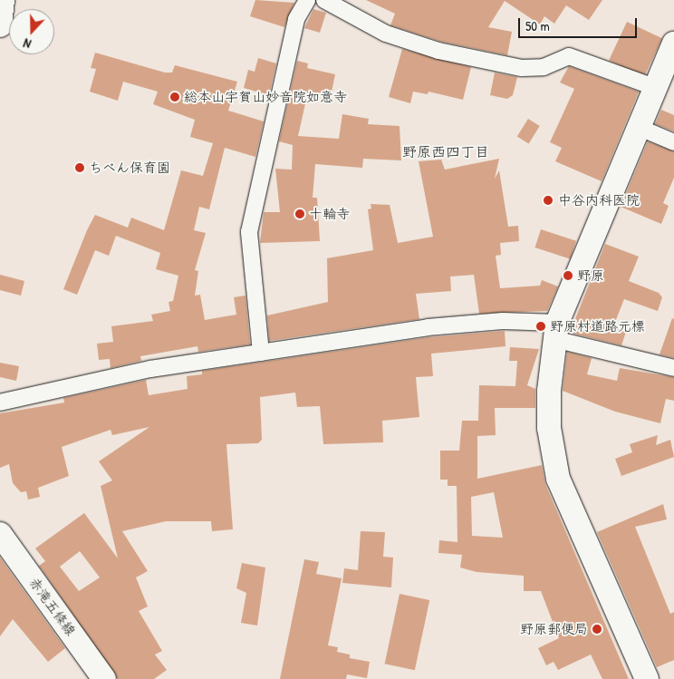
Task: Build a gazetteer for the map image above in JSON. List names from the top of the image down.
{
  "streets": {
    "street": ["赤滝五條線"]
  },
  "districts": ["野原西四丁目"],
  "places": [
    "総本山宇賀山妙音院如意寺",
    "ちべん保育園",
    "中谷内科医院",
    "十輪寺",
    "野原",
    "野原村道路元標",
    "野原郵便局"
  ],
  "scale_bar": "50 m",
  "north": "bottom"
}
